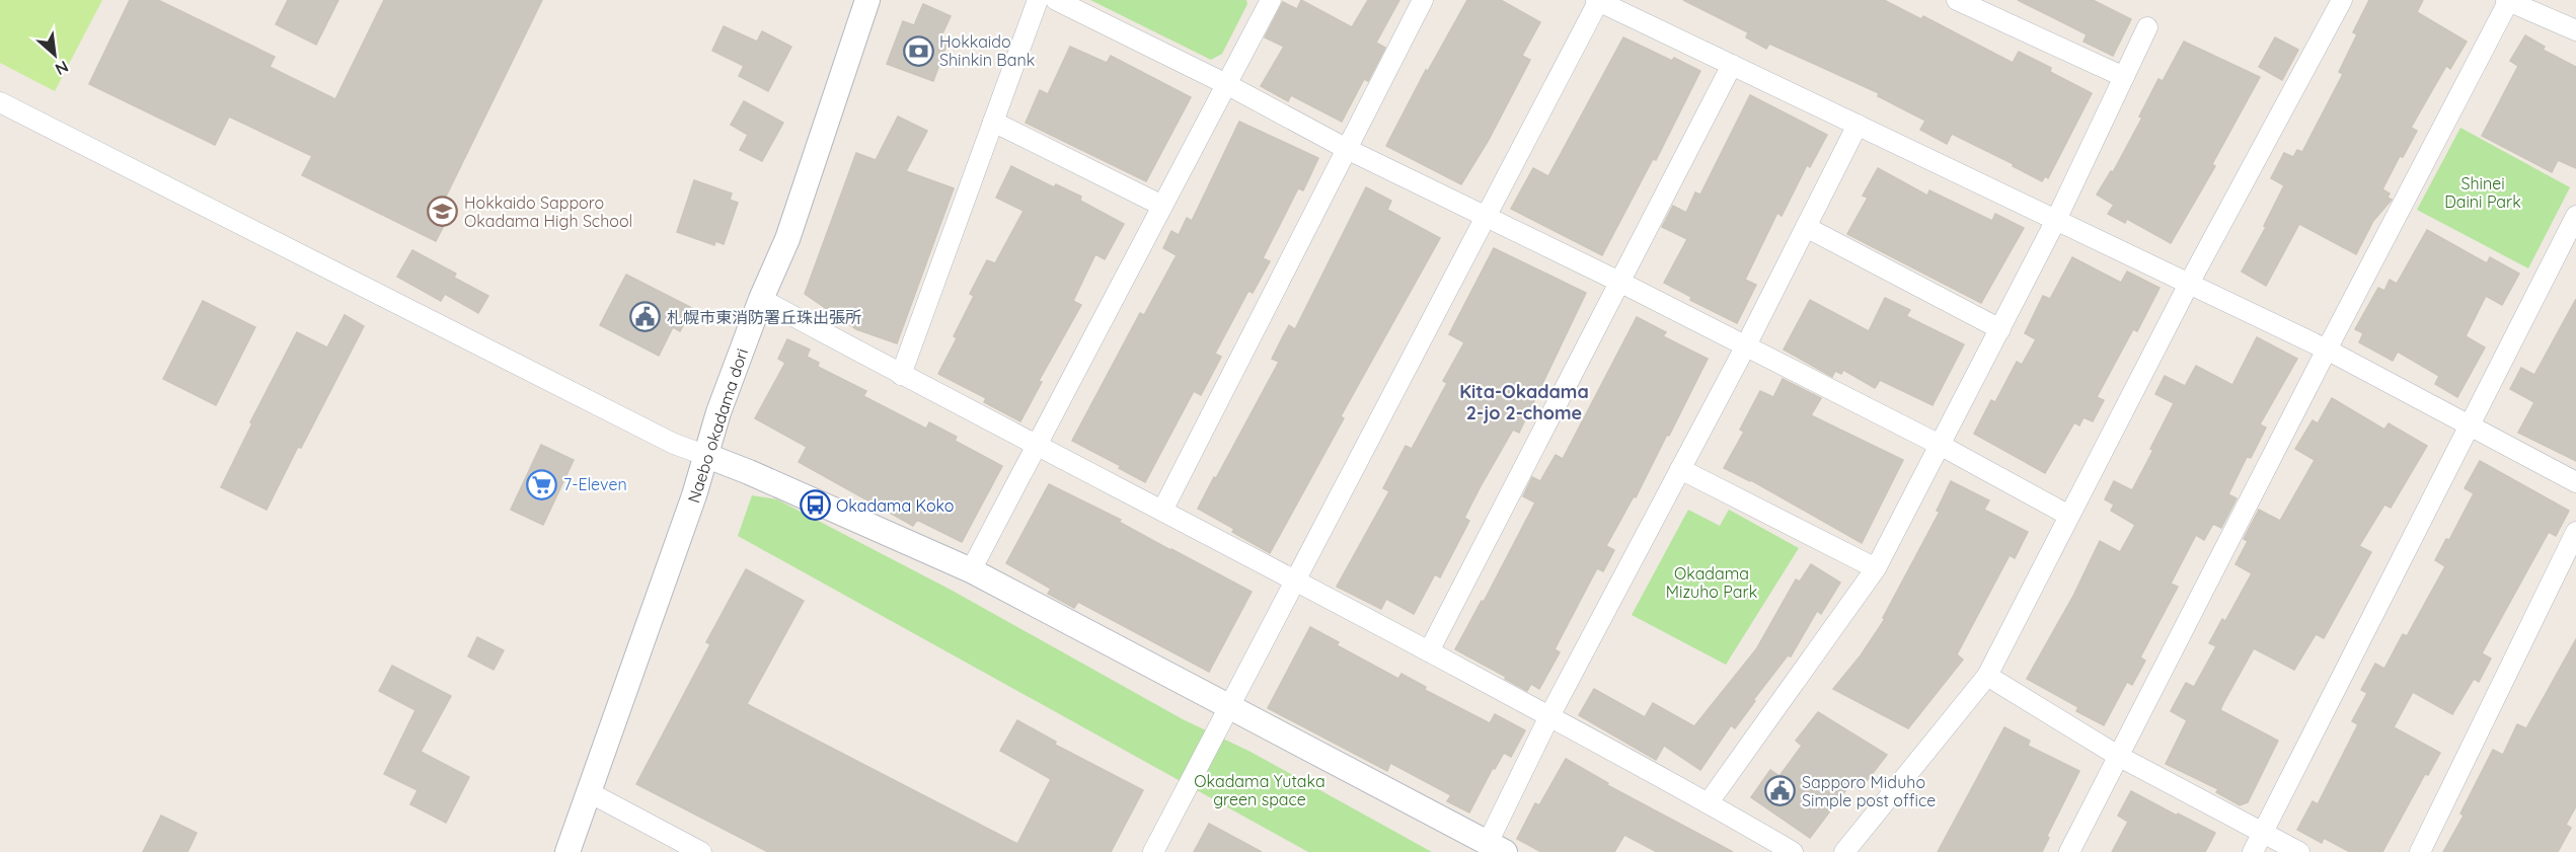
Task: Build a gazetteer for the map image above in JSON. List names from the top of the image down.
{
  "streets": {
    "street": ["Naebo okadama dori"]
  },
  "districts": ["Kita-Okadama 2-jo 2-chome"],
  "parks": ["Shinei Daini Park", "Okadama Mizuho Park", "Okadama Yutaka green space"],
  "places": {
    "bank": ["Hokkaido Shinkin Bank"],
    "school or university": ["Hokkaido Sapporo Okadama High School"],
    "public building": ["札幌市東消防署丘珠出張所", "Sapporo Miduho Simple post office"],
    "supermarket": ["7-Eleven"],
    "bus stop": ["Okadama Koko"]
  },
  "north": "bottom right"
}
